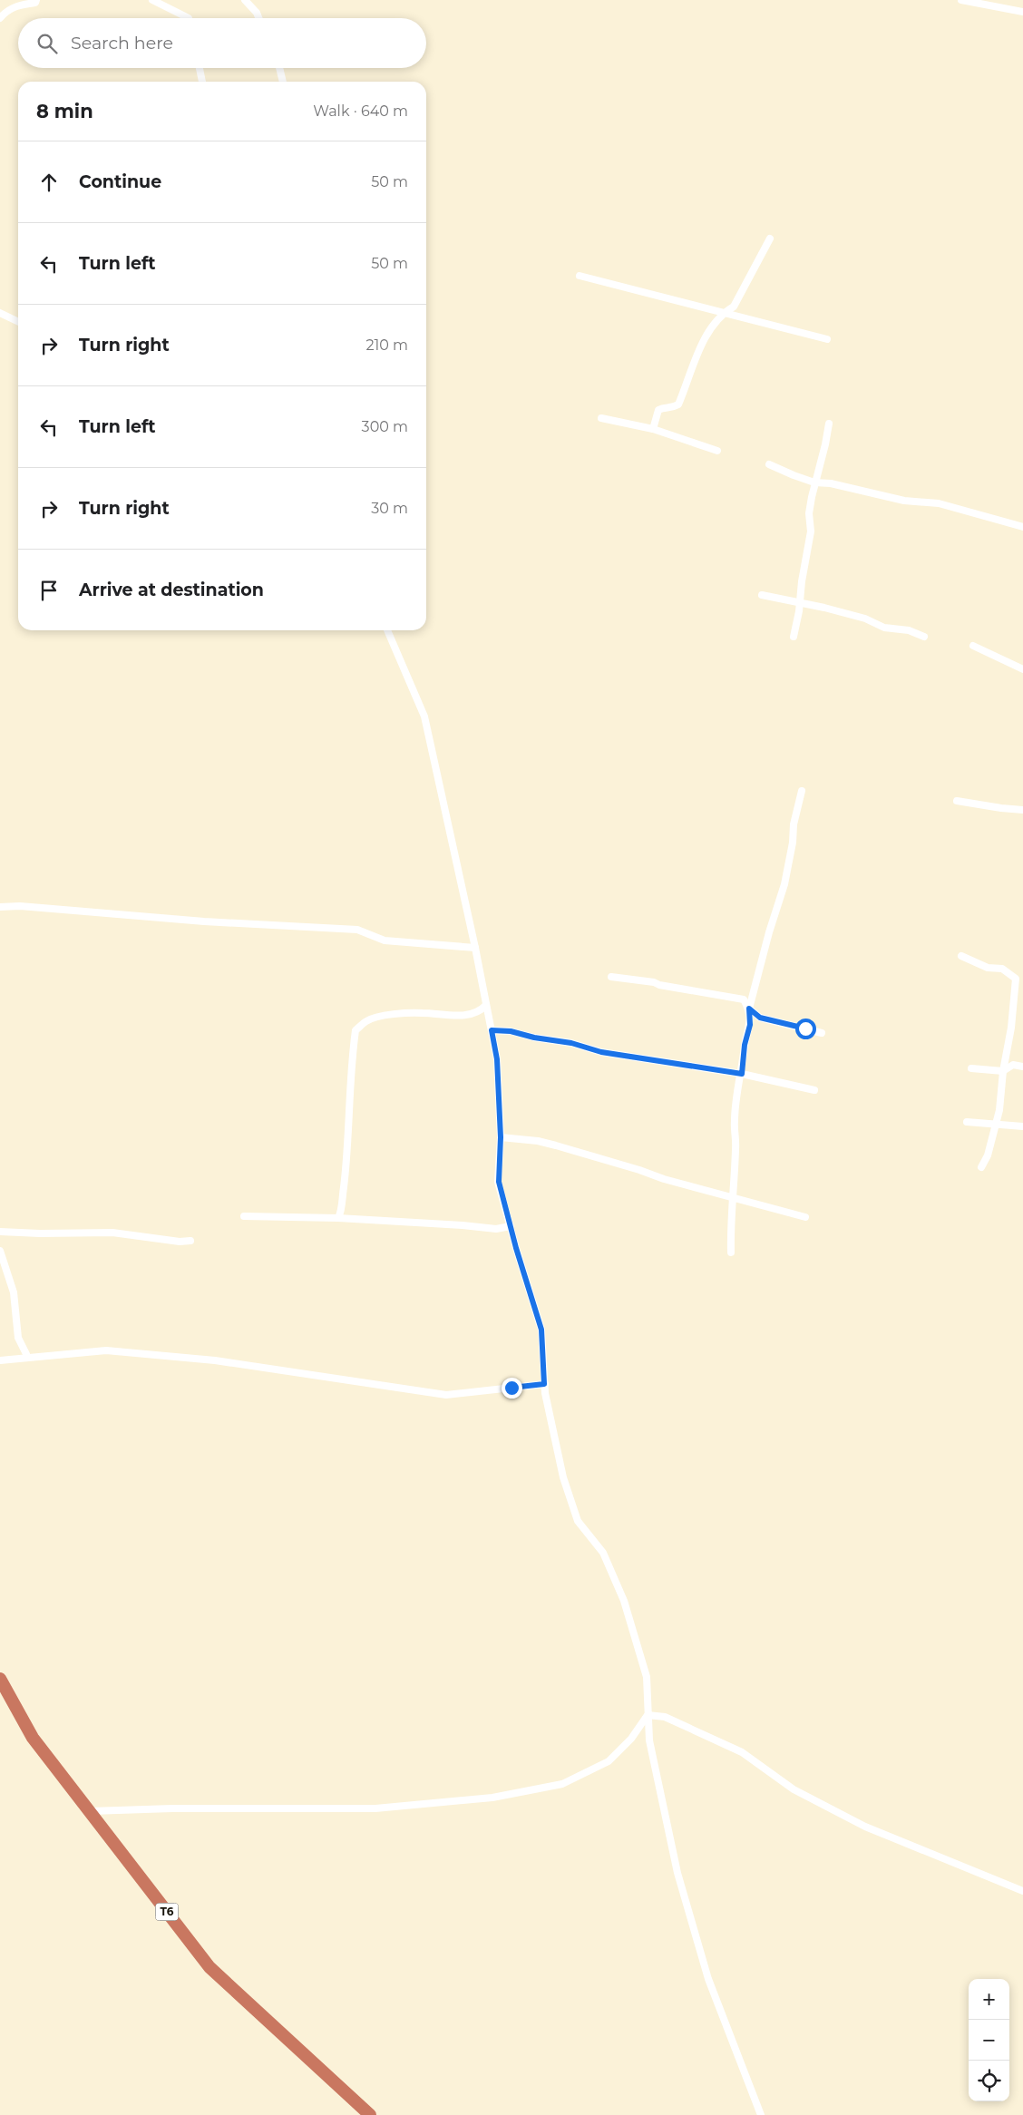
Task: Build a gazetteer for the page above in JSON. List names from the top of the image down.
{
  "streets": {
    "highway": ["T6"]
  },
  "page": {
    "search": "Search here",
    "heading": ["8 min", "Walk · 640 m"],
    "list": [
      ["Continue", "50 m"],
      ["Turn left", "50 m"],
      ["Turn right", "210 m"],
      ["Turn left", "300 m"],
      ["Turn right", "30 m"],
      "Arrive at destination"
    ],
    "map_buttons": ["+", "−"]
  }
}
